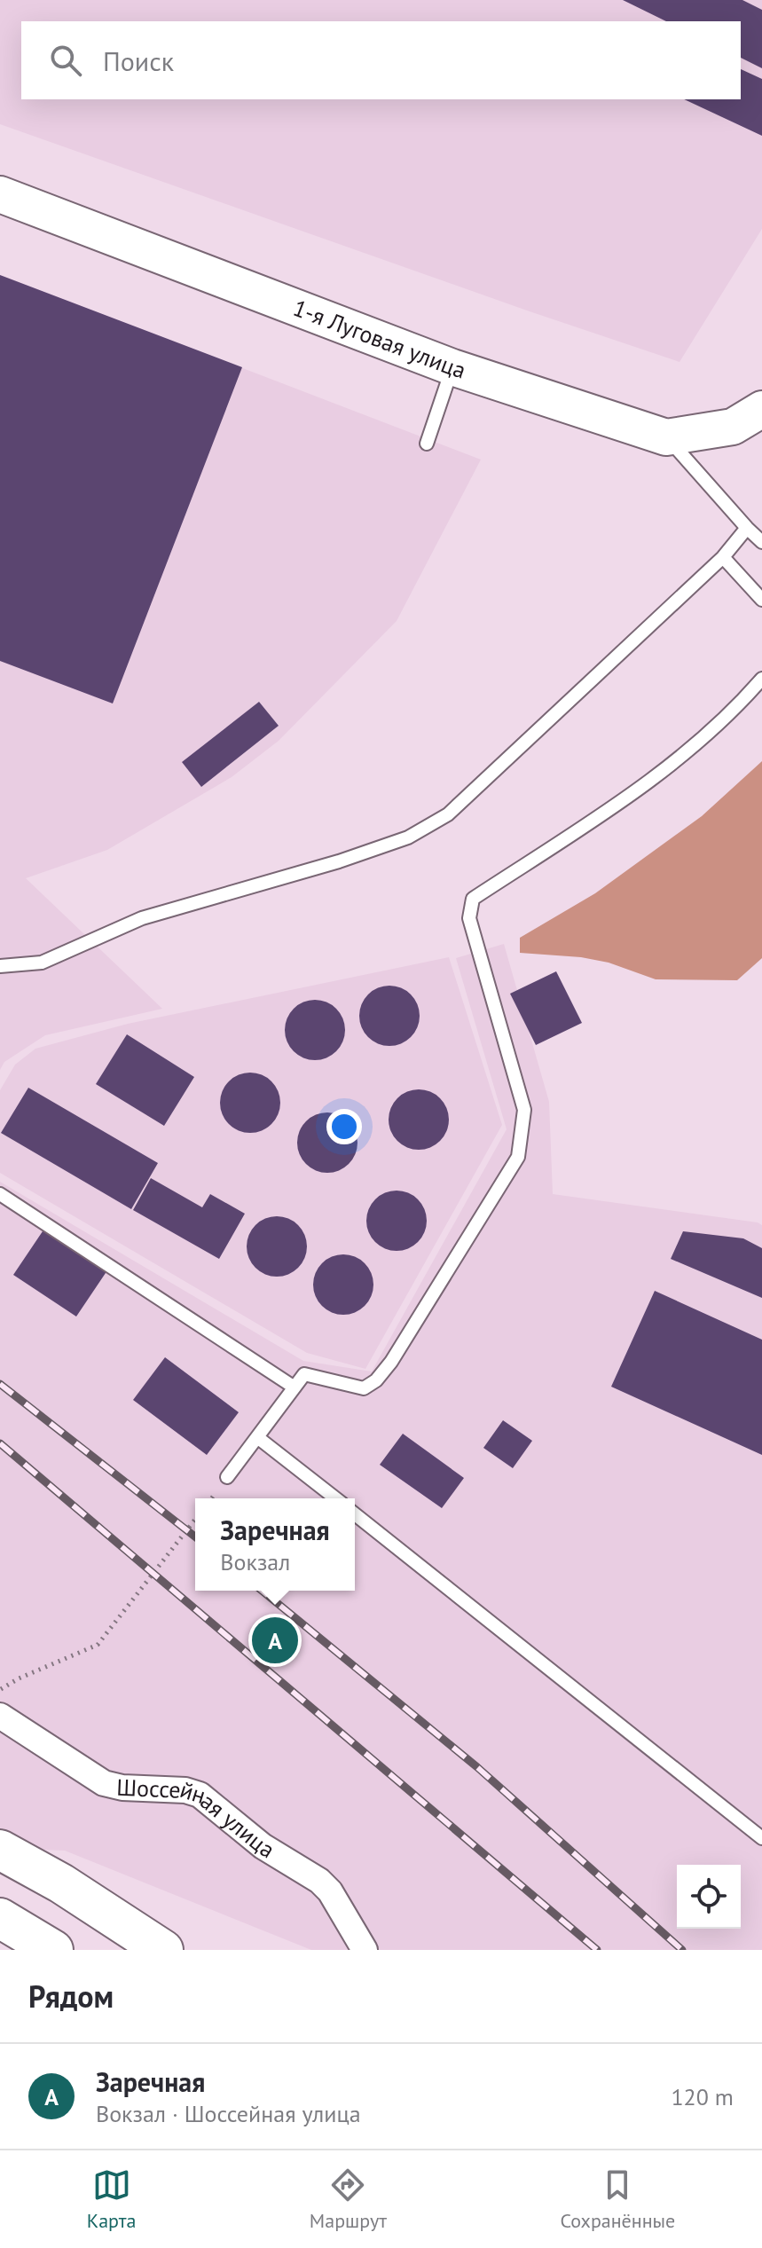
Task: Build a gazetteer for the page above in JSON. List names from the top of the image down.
{
  "streets": {
    "main road": ["1-я Луговая улица"],
    "street": ["Шоссейная улица"]
  },
  "page": {
    "search": "Поиск",
    "popup": ["Заречная", "Вокзал"],
    "pins": "A",
    "heading": "Рядом",
    "list": [
      {
        "mark": "A",
        "name": "Заречная",
        "note": "Вокзал · Шоссейная улица",
        "value": "120 m"
      }
    ],
    "nav": ["Карта", "Маршрут", "Сохранённые"]
  }
}
